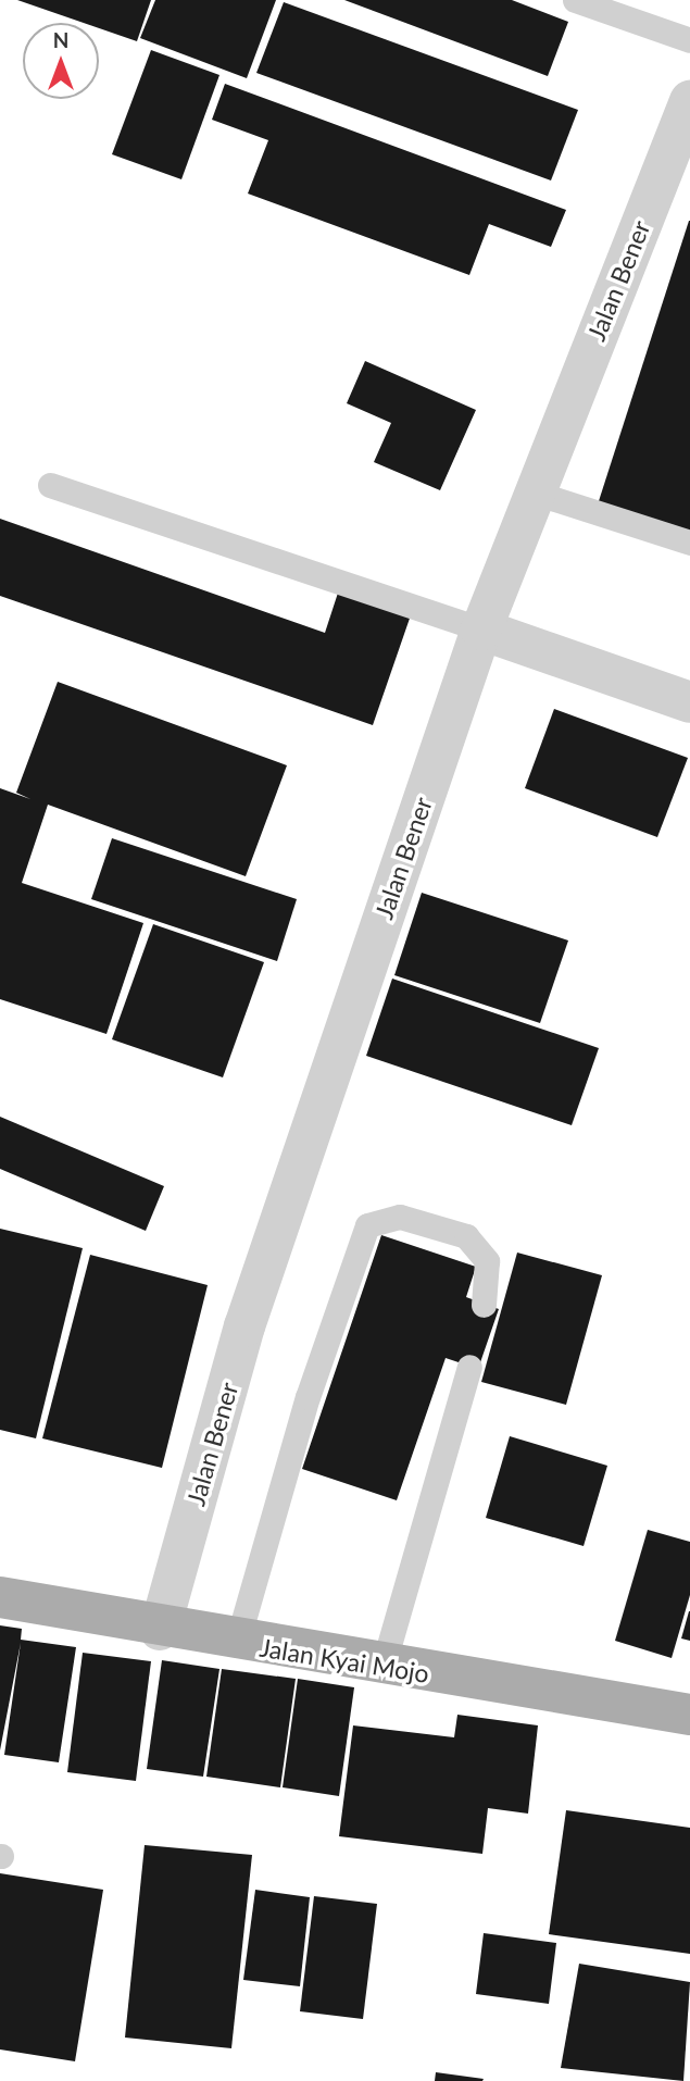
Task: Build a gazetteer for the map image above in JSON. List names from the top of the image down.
{
  "streets": {
    "main road": ["Jalan Kyai Mojo"],
    "street": ["Jalan Bener"]
  },
  "crossings": [
    ["Jalan Bener", "Jalan Kyai Mojo"]
  ],
  "north": "top"
}
